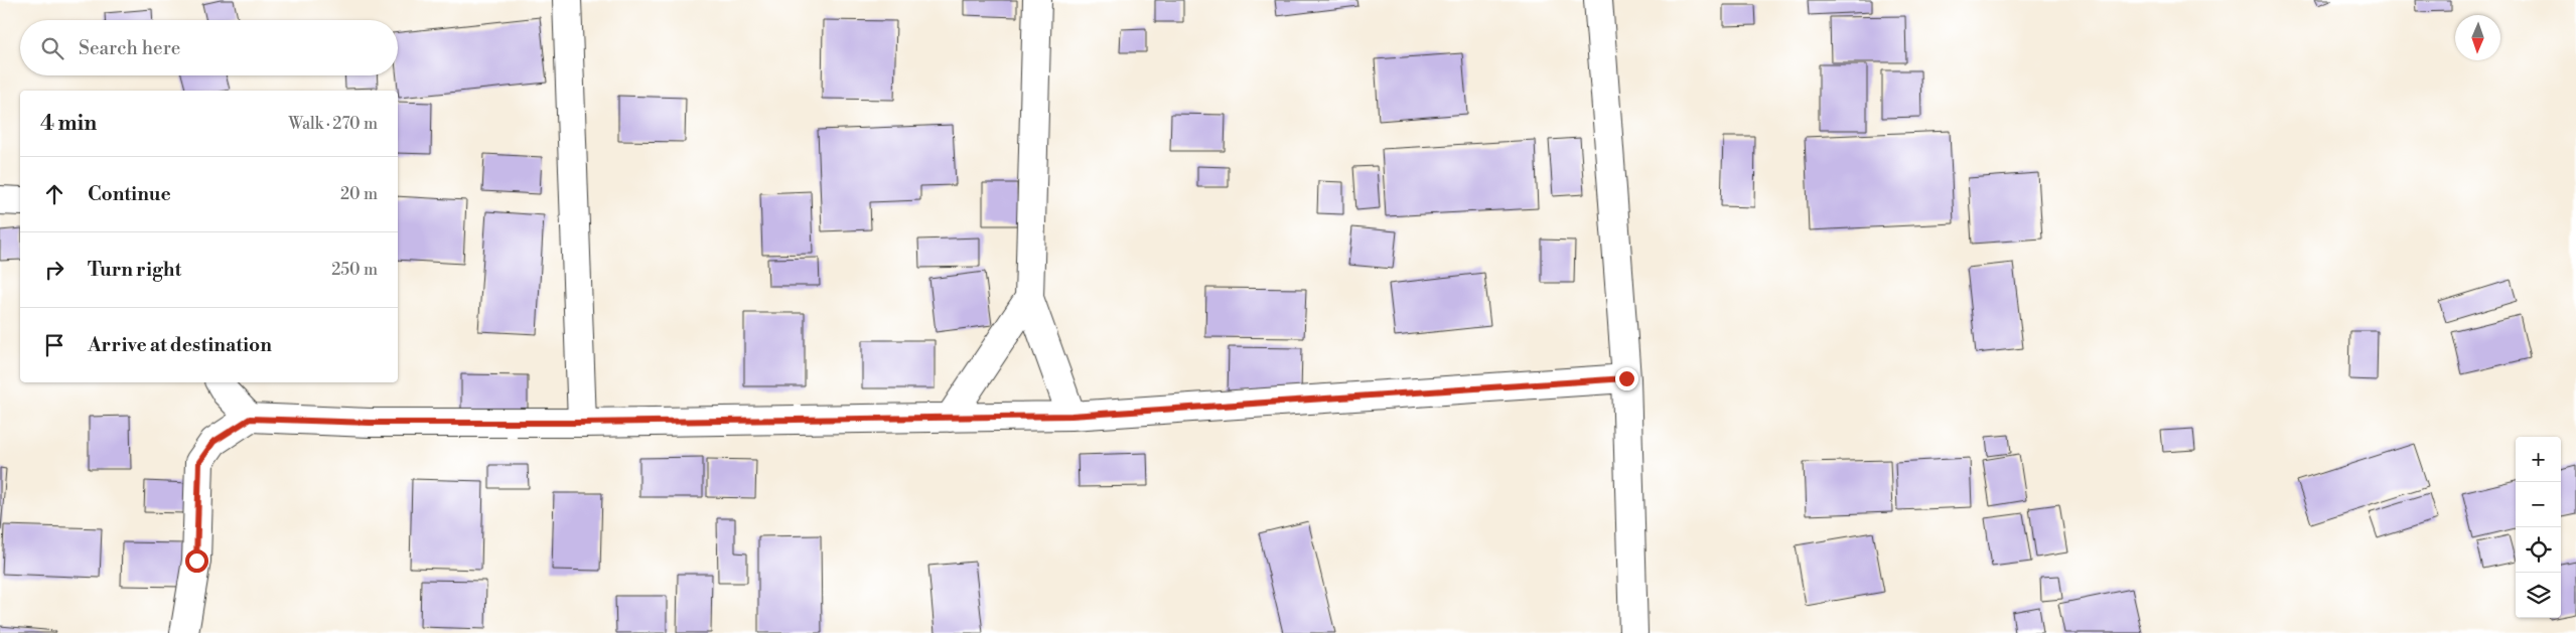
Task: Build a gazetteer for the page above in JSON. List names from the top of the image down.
{
  "north": "bottom",
  "page": {
    "search": "Search here",
    "heading": ["4 min", "Walk · 270 m"],
    "list": [
      ["Continue", "20 m"],
      ["Turn right", "250 m"],
      "Arrive at destination"
    ],
    "map_buttons": ["+", "−"]
  }
}
